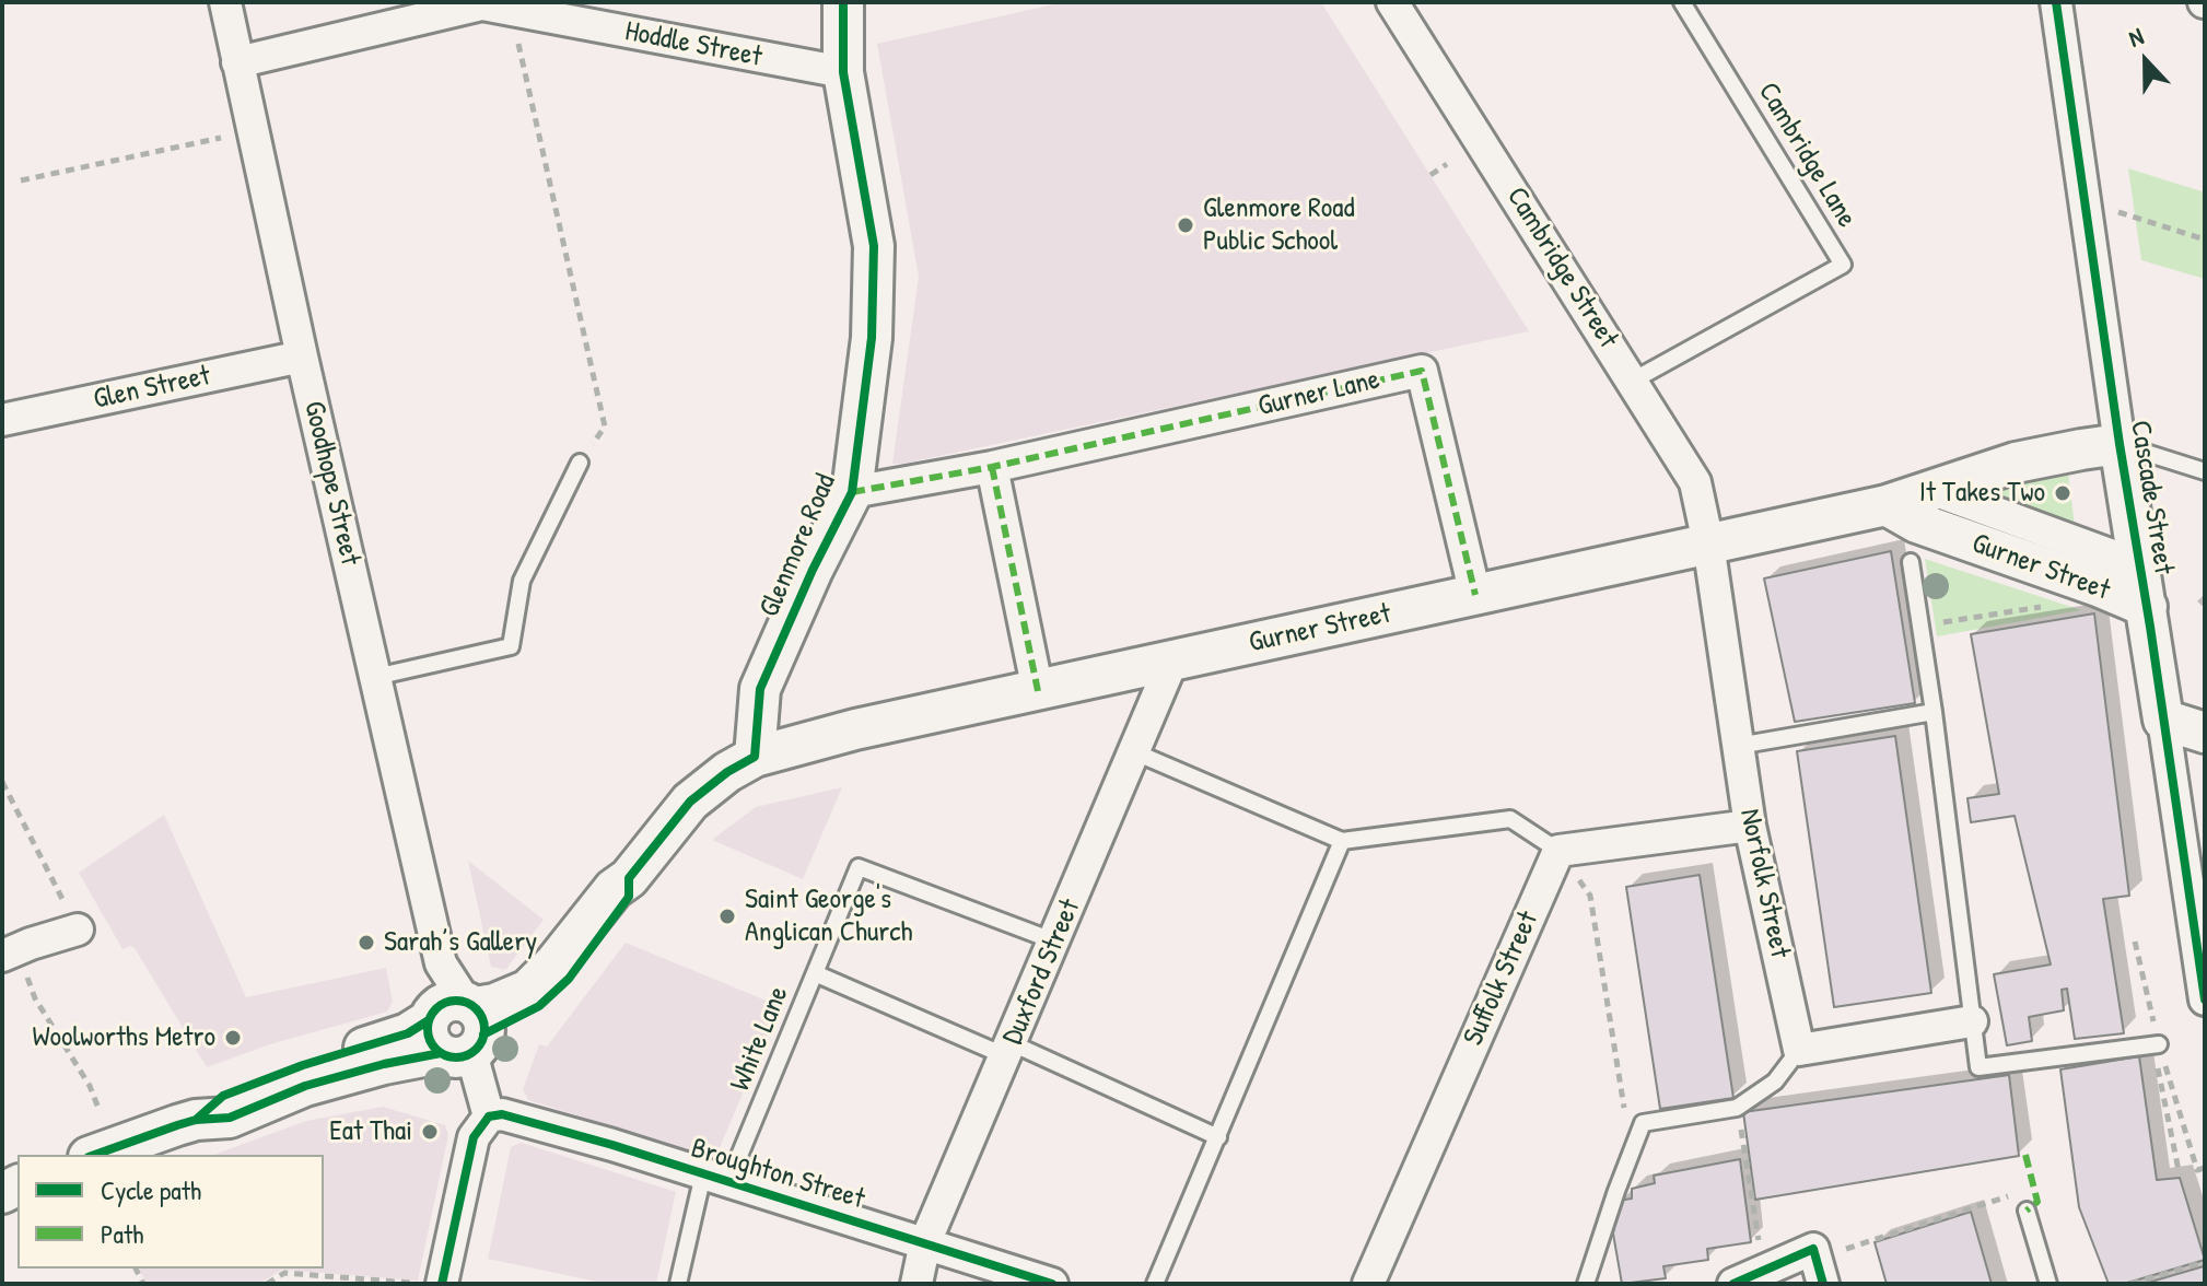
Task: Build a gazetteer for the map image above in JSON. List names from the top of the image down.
{
  "streets": {
    "street": [
      "Hoddle Street",
      "Cambridge Street",
      "Glen Street",
      "Gurner Lane",
      "Goodhope Street",
      "Cascade Street",
      "Glenmore Road",
      "Gurner Street",
      "Norfolk Street",
      "Duxford Street",
      "Suffolk Street",
      "Broughton Street"
    ],
    "lane": ["Cambridge Lane", "White Lane"]
  },
  "crossings": [
    ["Hoddle Street", "Goodhope Street"],
    ["Hoddle Street", "Glenmore Road"],
    ["Cambridge Lane", "Cambridge Street"],
    ["Cambridge Street", "Gurner Street"],
    ["Cambridge Street", "Norfolk Street"],
    ["Glen Street", "Goodhope Street"],
    ["Gurner Lane", "Glenmore Road"],
    ["Gurner Lane", "Gurner Street"],
    ["Cascade Street", "Gurner Street"],
    ["Glenmore Road", "Gurner Street"],
    ["Gurner Street", "Norfolk Street"],
    ["Gurner Street", "Duxford Street"],
    ["Duxford Street", "White Lane"],
    ["Duxford Street", "Broughton Street"],
    ["White Lane", "Broughton Street"]
  ],
  "places": [
    "Glenmore Road Public School",
    "It Takes Two",
    "Saint George's Anglican Church",
    "Sarah’s Gallery",
    "Woolworths Metro",
    "Eat Thai"
  ],
  "legend": ["Cycle path", "Path"],
  "north": "top"
}
